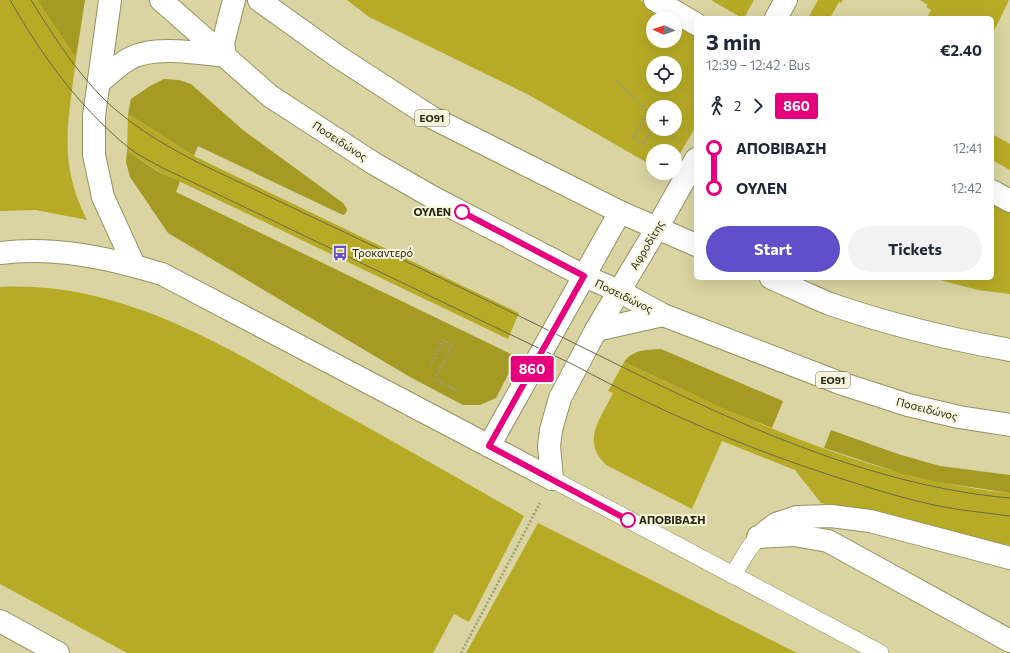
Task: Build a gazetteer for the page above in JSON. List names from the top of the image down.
{
  "streets": {
    "main road": ["ΕΟ91", "Ποσειδώνος", "Αφροδίτης"]
  },
  "crossings": [
    ["ΕΟ91", "Αφροδίτης"],
    ["Ποσειδώνος", "Αφροδίτης"]
  ],
  "places": {
    "other": ["ΟΥΛΕΝ", "ΑΠΟΒΙΒΑΣΗ"],
    "bus stop": ["Τροκαντερό"]
  },
  "lines": ["bus line 860"],
  "north": "left",
  "page": {
    "on_map": "860",
    "map_buttons": ["+", "−"],
    "heading": ["3 min", "12:39 – 12:42 · Bus", "€2.40"],
    "legs": ["2", "860"],
    "list": [
      {
        "name": "ΑΠΟΒΙΒΑΣΗ",
        "value": "12:41"
      },
      {
        "name": "ΟΥΛΕΝ",
        "value": "12:42"
      }
    ],
    "buttons": ["Start", "Tickets"]
  }
}
